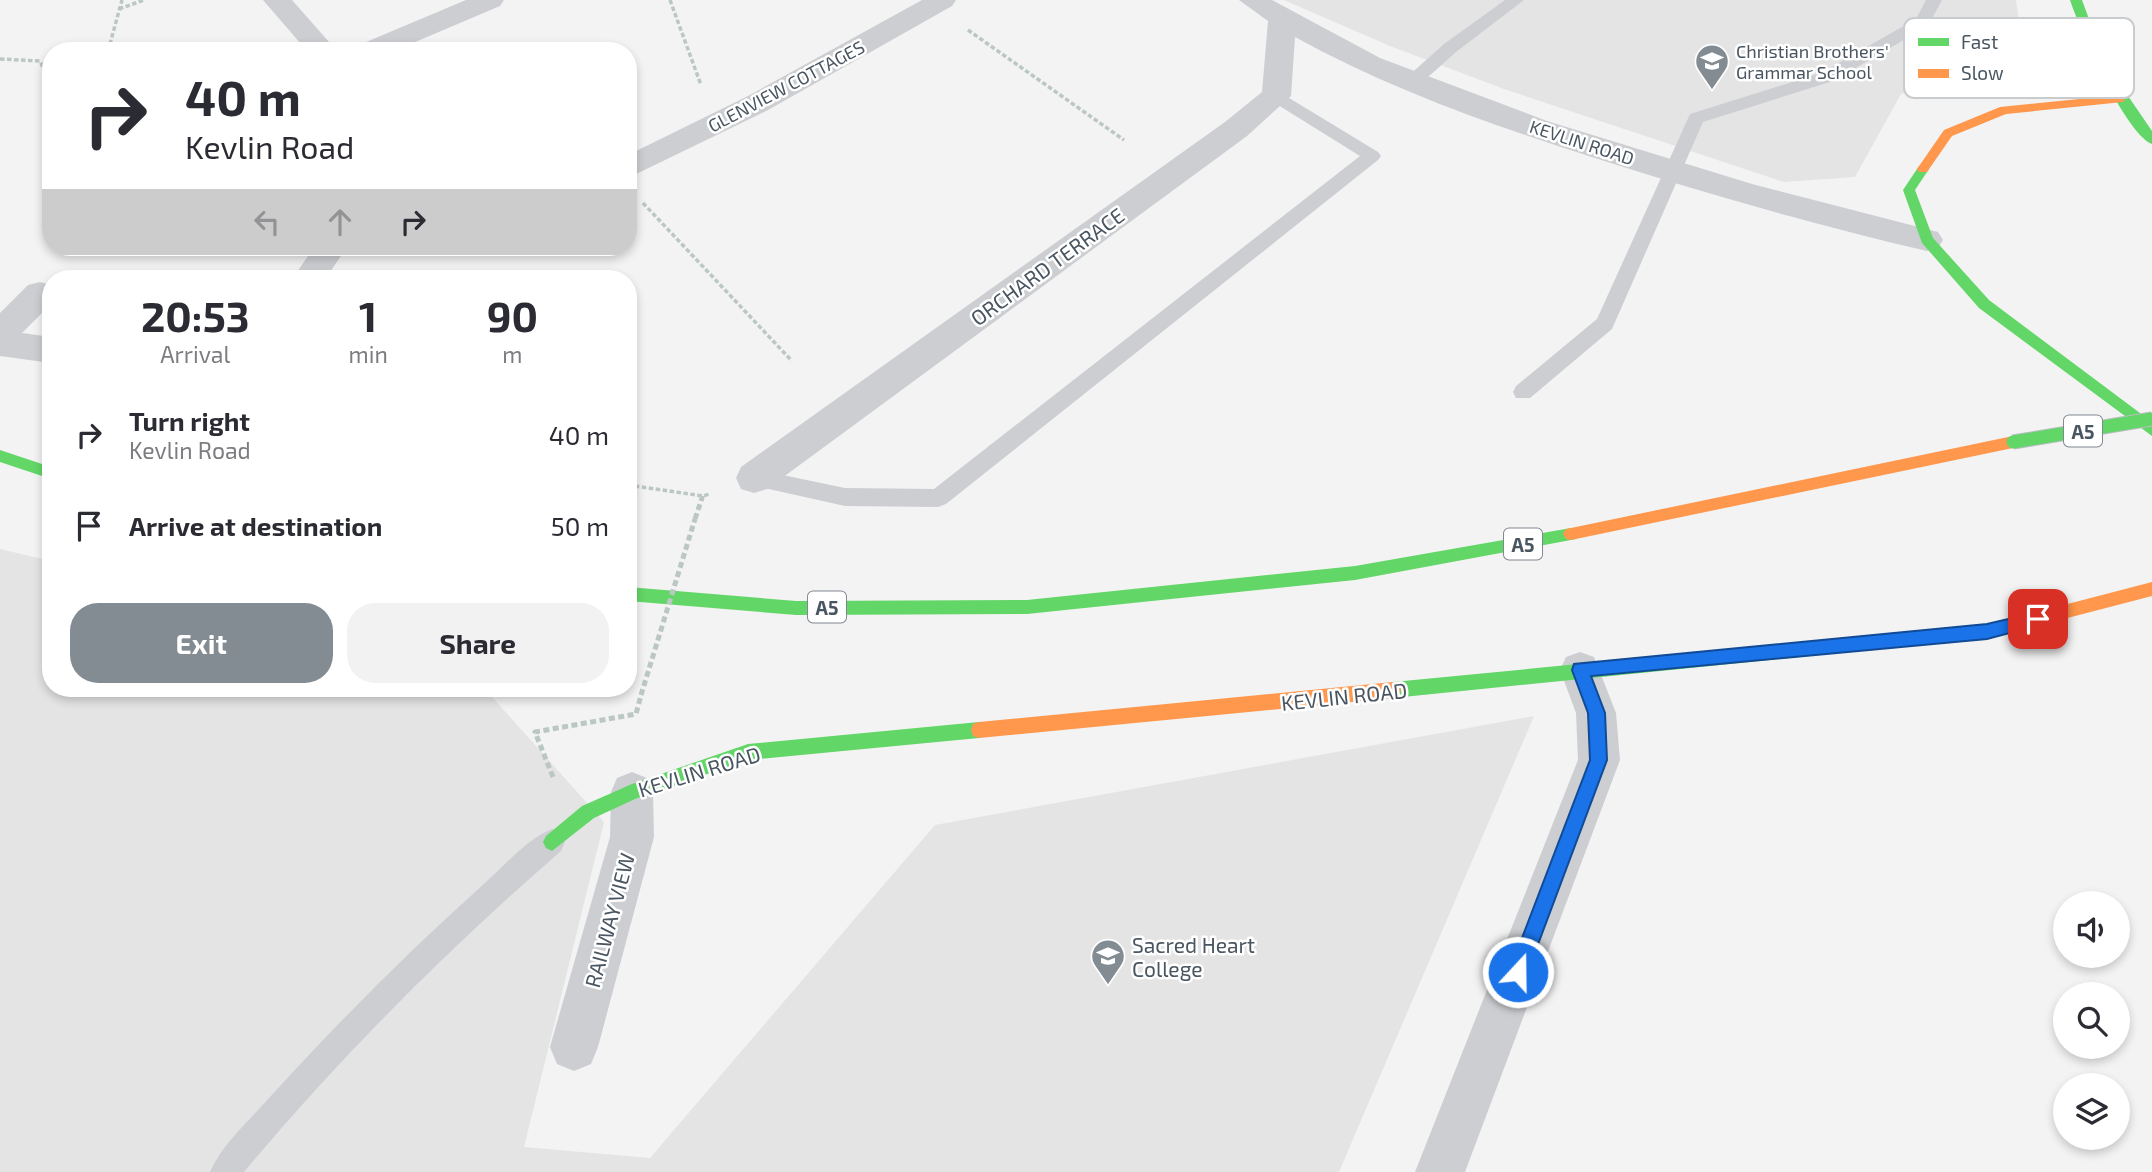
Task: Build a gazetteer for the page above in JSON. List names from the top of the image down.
{
  "streets": {
    "main road": ["KEVLIN ROAD", "A5"],
    "street": ["GLENVIEW COTTAGES", "ORCHARD TERRACE", "RAILWAY VIEW"]
  },
  "crossings": [
    ["KEVLIN ROAD", "RAILWAY VIEW"]
  ],
  "places": {
    "school or university": ["Christian Brothers' Grammar School", "Sacred Heart College"]
  },
  "legend": ["Fast", "Slow"],
  "page": {
    "turn": ["40 m", "Kevlin Road"],
    "eta": [
      "20:53",
      "Arrival",
      "1",
      "min",
      "90",
      "m"
    ],
    "list": [
      {
        "name": "Turn right",
        "note": "Kevlin Road",
        "value": "40 m"
      },
      {
        "name": "Arrive at destination",
        "value": "50 m"
      }
    ],
    "buttons": ["Exit", "Share"]
  }
}
